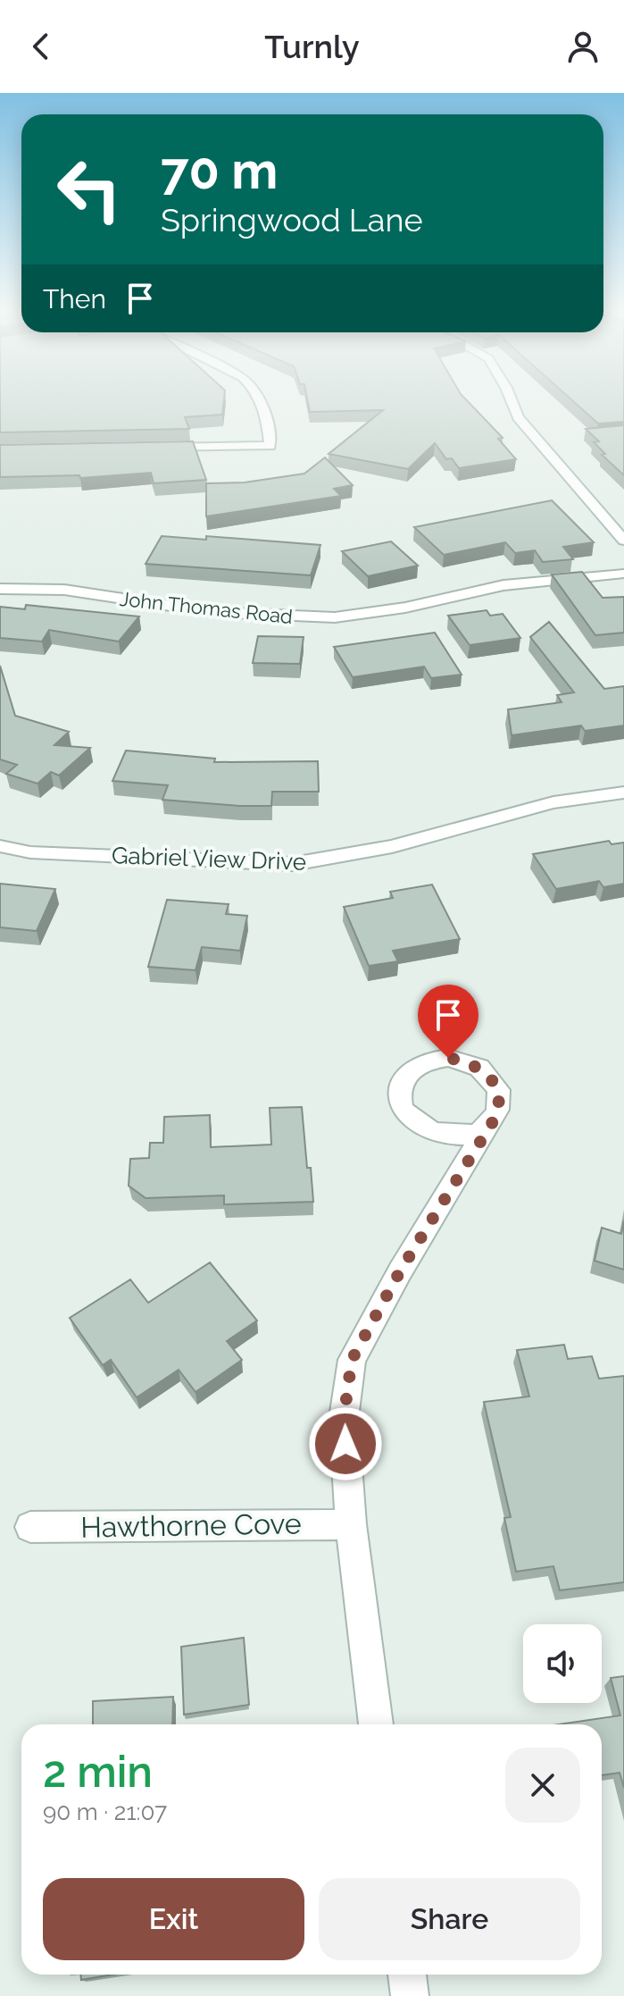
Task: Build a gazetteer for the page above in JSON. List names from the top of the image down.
{
  "streets": {
    "street": ["John Thomas Road", "Gabriel View Drive", "Hawthorne Cove"]
  },
  "page": {
    "header": "Turnly",
    "turn": ["70 m", "Springwood Lane"],
    "then": "Then",
    "heading": ["2 min", "90 m · 21:07"],
    "buttons": ["Exit", "Share"]
  }
}
